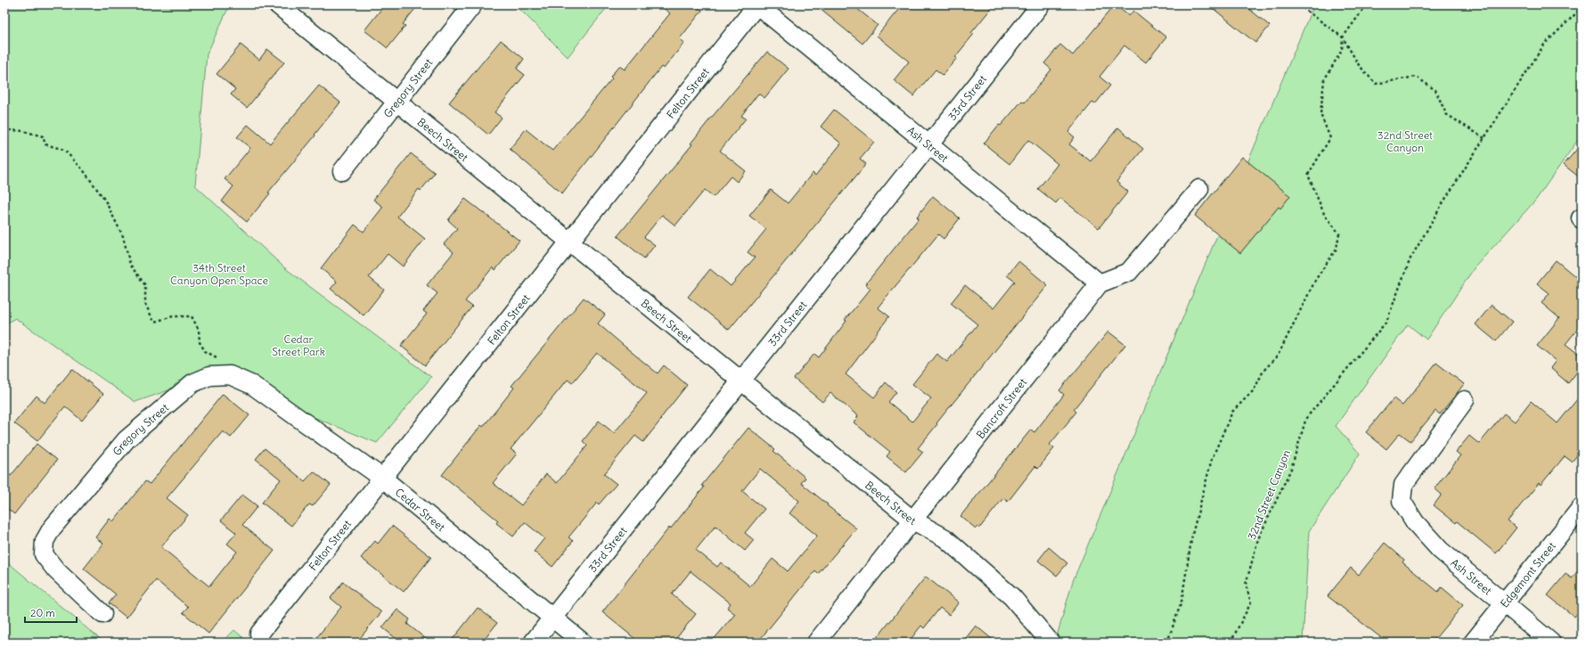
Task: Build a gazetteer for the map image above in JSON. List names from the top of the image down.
{
  "streets": {
    "street": [
      "Gregory Street",
      "Felton Street",
      "33rd Street",
      "Beech Street",
      "Ash Street",
      "Bancroft Street",
      "Cedar Street",
      "Edgemont Street"
    ],
    "path": ["32nd Street Canyon"]
  },
  "crossings": [
    ["Gregory Street", "Beech Street"],
    ["Gregory Street", "Cedar Street"],
    ["Felton Street", "Beech Street"],
    ["Felton Street", "Ash Street"],
    ["Felton Street", "Cedar Street"],
    ["33rd Street", "Beech Street"],
    ["33rd Street", "Ash Street"],
    ["33rd Street", "Cedar Street"],
    ["Beech Street", "Bancroft Street"],
    ["Ash Street", "Bancroft Street"],
    ["Ash Street", "Edgemont Street"]
  ],
  "parks": ["32nd Street Canyon", "34th Street Canyon Open Space", "Cedar Street Park"],
  "scale_bar": "20 m"
}
